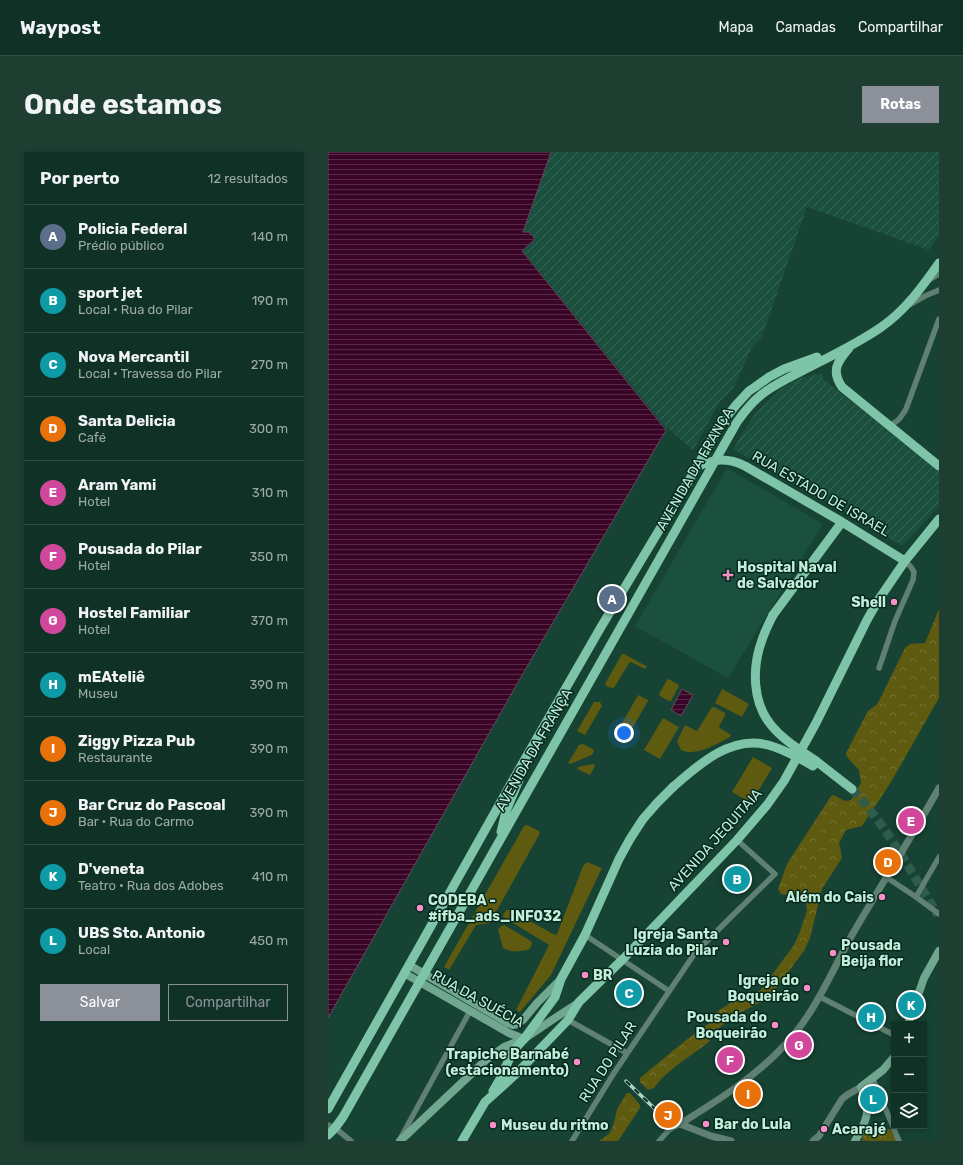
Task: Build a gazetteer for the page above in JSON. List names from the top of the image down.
{
  "streets": {
    "main road": [
      "AVENIDA DA FRANÇA",
      "RUA ESTADO DE ISRAEL",
      "AVENIDA JEQUITAIA",
      "RUA DA SUÉCIA"
    ],
    "street": ["RUA DO PILAR"]
  },
  "crossings": [
    ["AVENIDA DA FRANÇA", "RUA ESTADO DE ISRAEL"],
    ["AVENIDA DA FRANÇA", "RUA DA SUÉCIA"],
    ["RUA ESTADO DE ISRAEL", "AVENIDA JEQUITAIA"],
    ["AVENIDA JEQUITAIA", "RUA DO PILAR"]
  ],
  "places": {
    "health": ["Hospital Naval de Salvador"],
    "other": [
      "Shell",
      "Além do Cais",
      "CODEBA - #ifba_ads_INF032",
      "Igreja Santa Luzia do Pilar",
      "Pousada Beija flor",
      "BR",
      "Igreja do Boqueirão",
      "Pousada do Boqueirão",
      "Trapiche Barnabé (estacionamento)",
      "Bar do Lula",
      "Museu du ritmo",
      "Acarajé"
    ]
  },
  "page": {
    "header": "Waypost",
    "nav": ["Mapa", "Camadas", "Compartilhar"],
    "buttons": [
      "Rotas",
      ["Salvar", "Compartilhar"]
    ],
    "title": "Onde estamos",
    "heading": ["Por perto", "12 resultados"],
    "list": [
      {
        "mark": "A",
        "name": "Policia Federal",
        "note": "Prédio público",
        "value": "140 m"
      },
      {
        "mark": "B",
        "name": "sport jet",
        "note": "Local · Rua do Pilar",
        "value": "190 m"
      },
      {
        "mark": "C",
        "name": "Nova Mercantil",
        "note": "Local · Travessa do Pilar",
        "value": "270 m"
      },
      {
        "mark": "D",
        "name": "Santa Delicia",
        "note": "Café",
        "value": "300 m"
      },
      {
        "mark": "E",
        "name": "Aram Yami",
        "note": "Hotel",
        "value": "310 m"
      },
      {
        "mark": "F",
        "name": "Pousada do Pilar",
        "note": "Hotel",
        "value": "350 m"
      },
      {
        "mark": "G",
        "name": "Hostel Familiar",
        "note": "Hotel",
        "value": "370 m"
      },
      {
        "mark": "H",
        "name": "mEAteliê",
        "note": "Museu",
        "value": "390 m"
      },
      {
        "mark": "I",
        "name": "Ziggy Pizza Pub",
        "note": "Restaurante",
        "value": "390 m"
      },
      {
        "mark": "J",
        "name": "Bar Cruz do Pascoal",
        "note": "Bar · Rua do Carmo",
        "value": "390 m"
      },
      {
        "mark": "K",
        "name": "D'veneta",
        "note": "Teatro · Rua dos Adobes",
        "value": "410 m"
      },
      {
        "mark": "L",
        "name": "UBS Sto. Antonio",
        "note": "Local",
        "value": "450 m"
      }
    ],
    "pins": [
      "A",
      "E",
      "D",
      "B",
      "C",
      "K",
      "H",
      "G",
      "F",
      "I",
      "L",
      "J"
    ],
    "map_buttons": ["+", "−"]
  }
}
